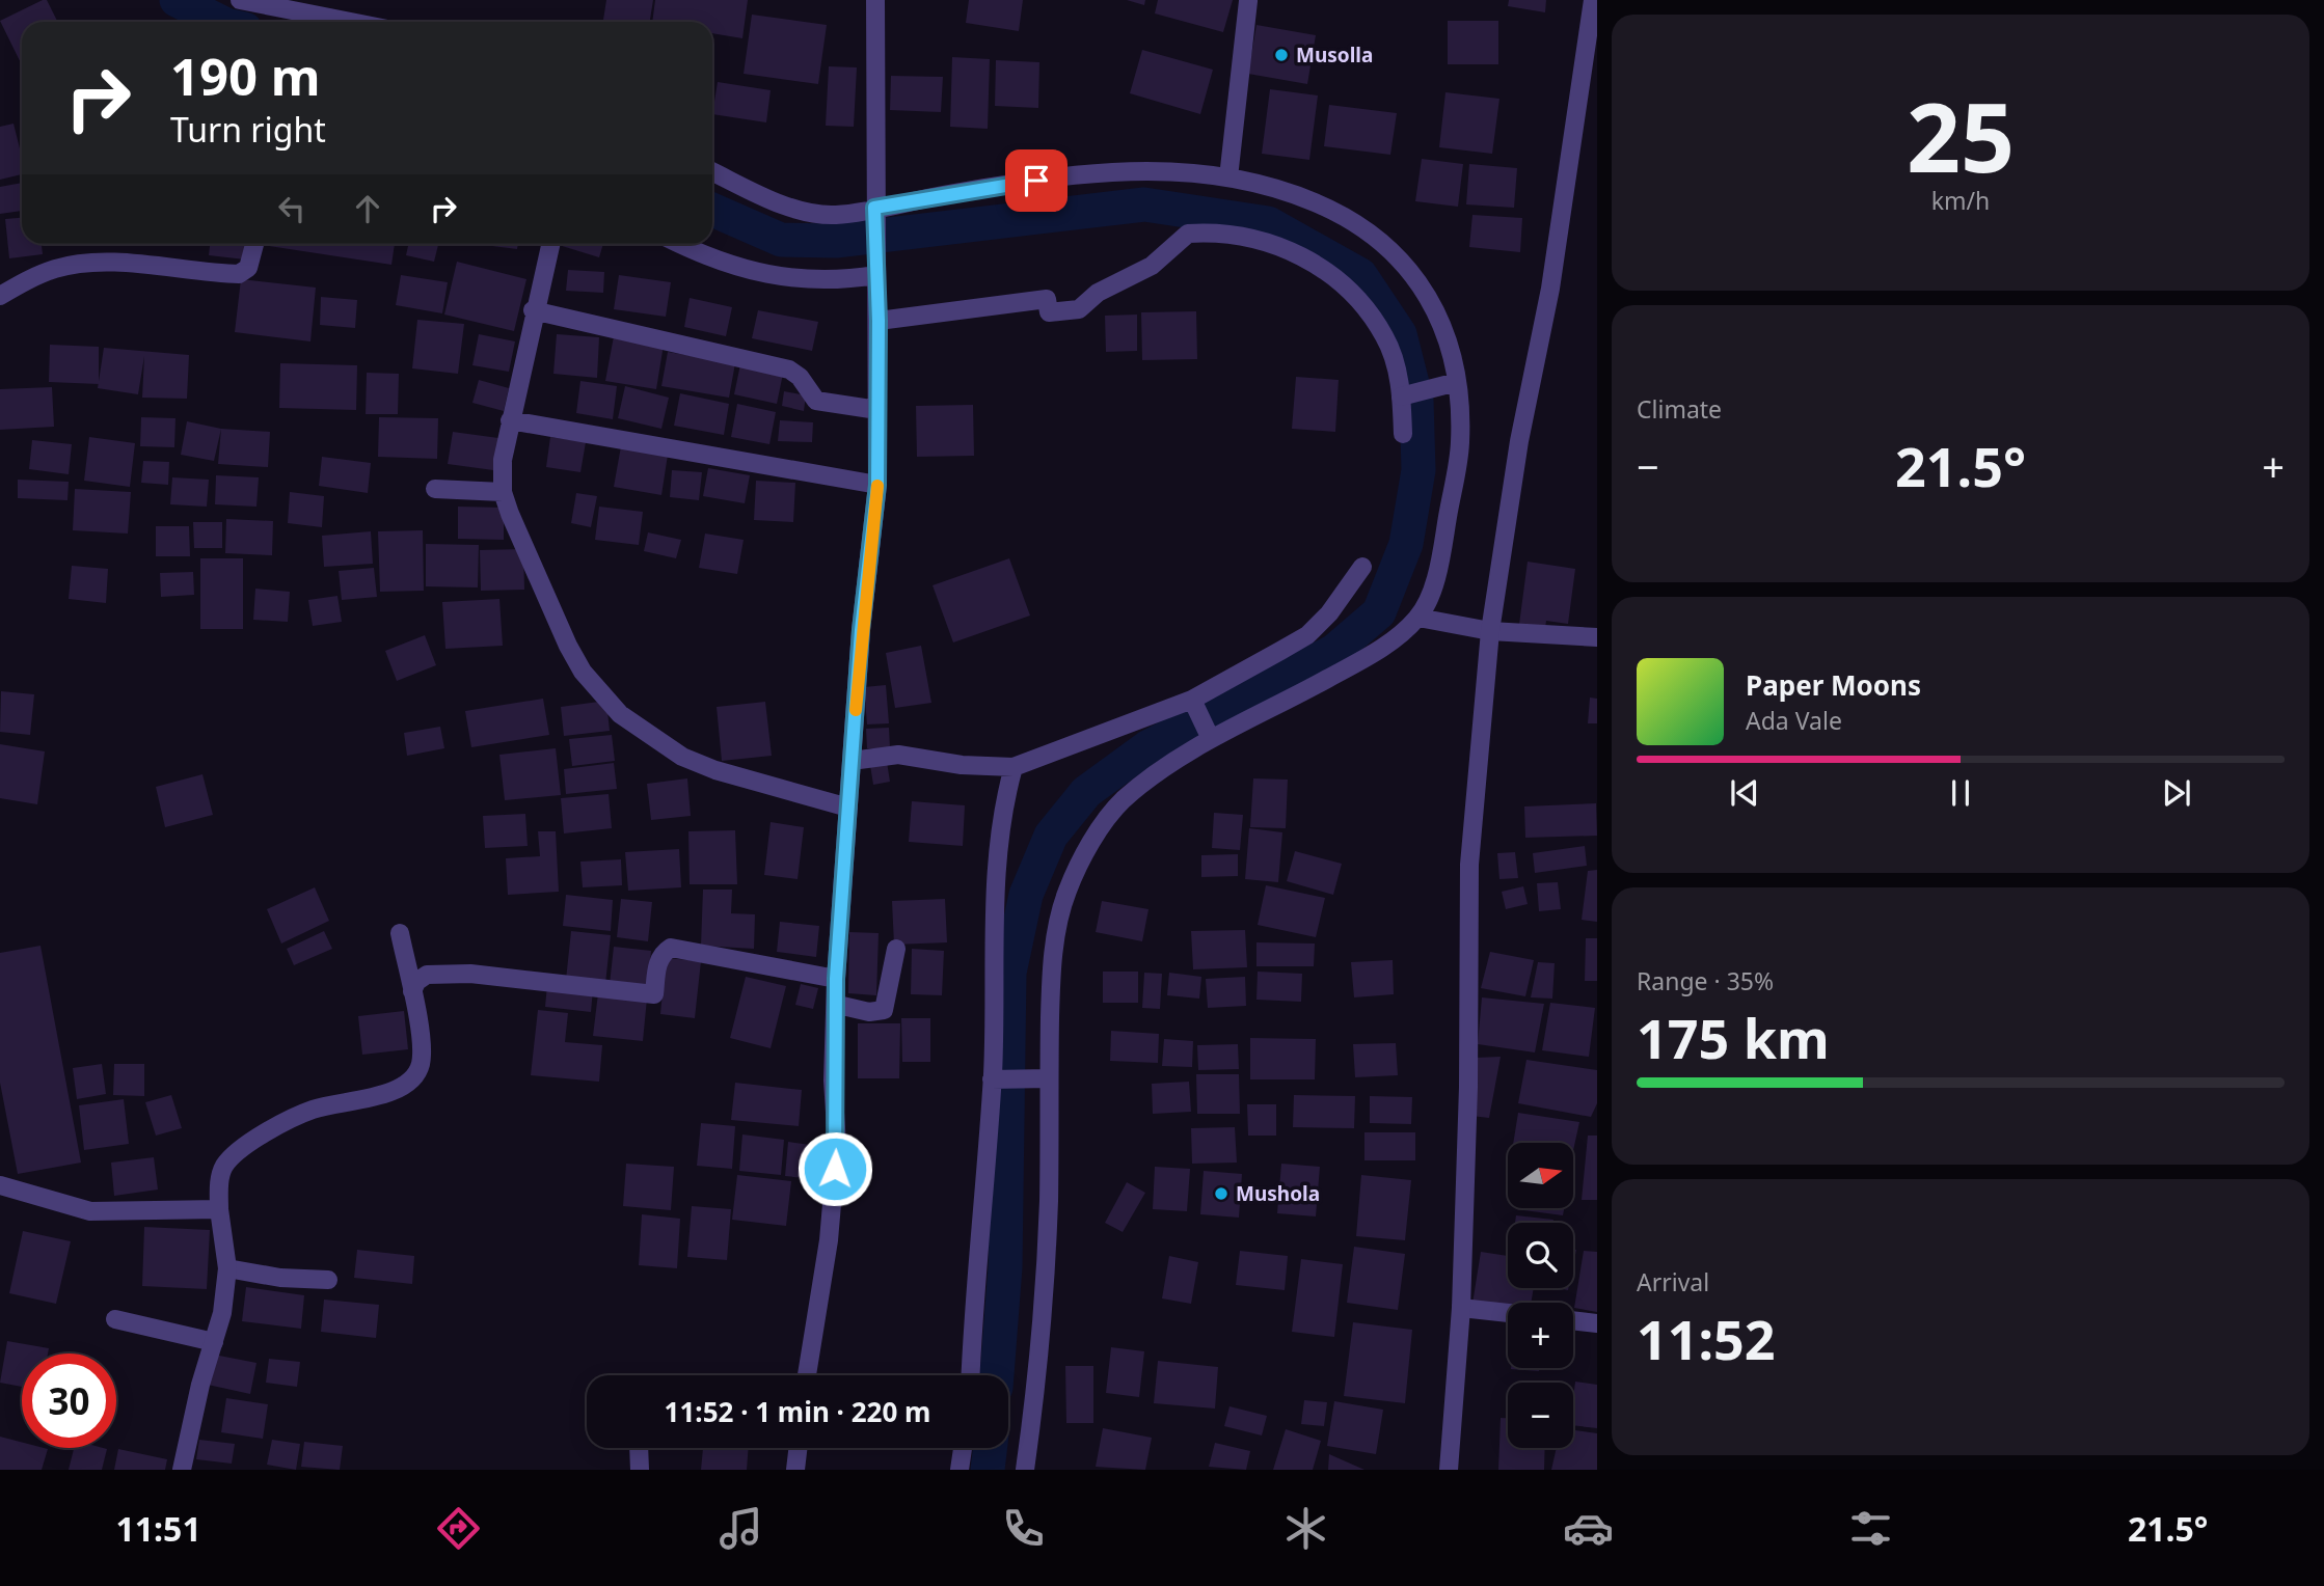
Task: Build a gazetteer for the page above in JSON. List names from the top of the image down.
{
  "places": ["Musolla", "Mushola"],
  "north": "right",
  "page": {
    "tile": [
      ["25", "km/h"],
      "Climate",
      ["Range · 35%", "175 km"],
      ["Arrival", "11:52"]
    ],
    "turn": ["190 m", "Turn right"],
    "heat": ["−", "21.5°", "+"],
    "song": ["Paper Moons", "Ada Vale"],
    "map_buttons": ["+", "−"],
    "limit": "30",
    "trip": "11:52 · 1 min · 220 m",
    "tabs": ["11:51", "21.5°"]
  }
}
